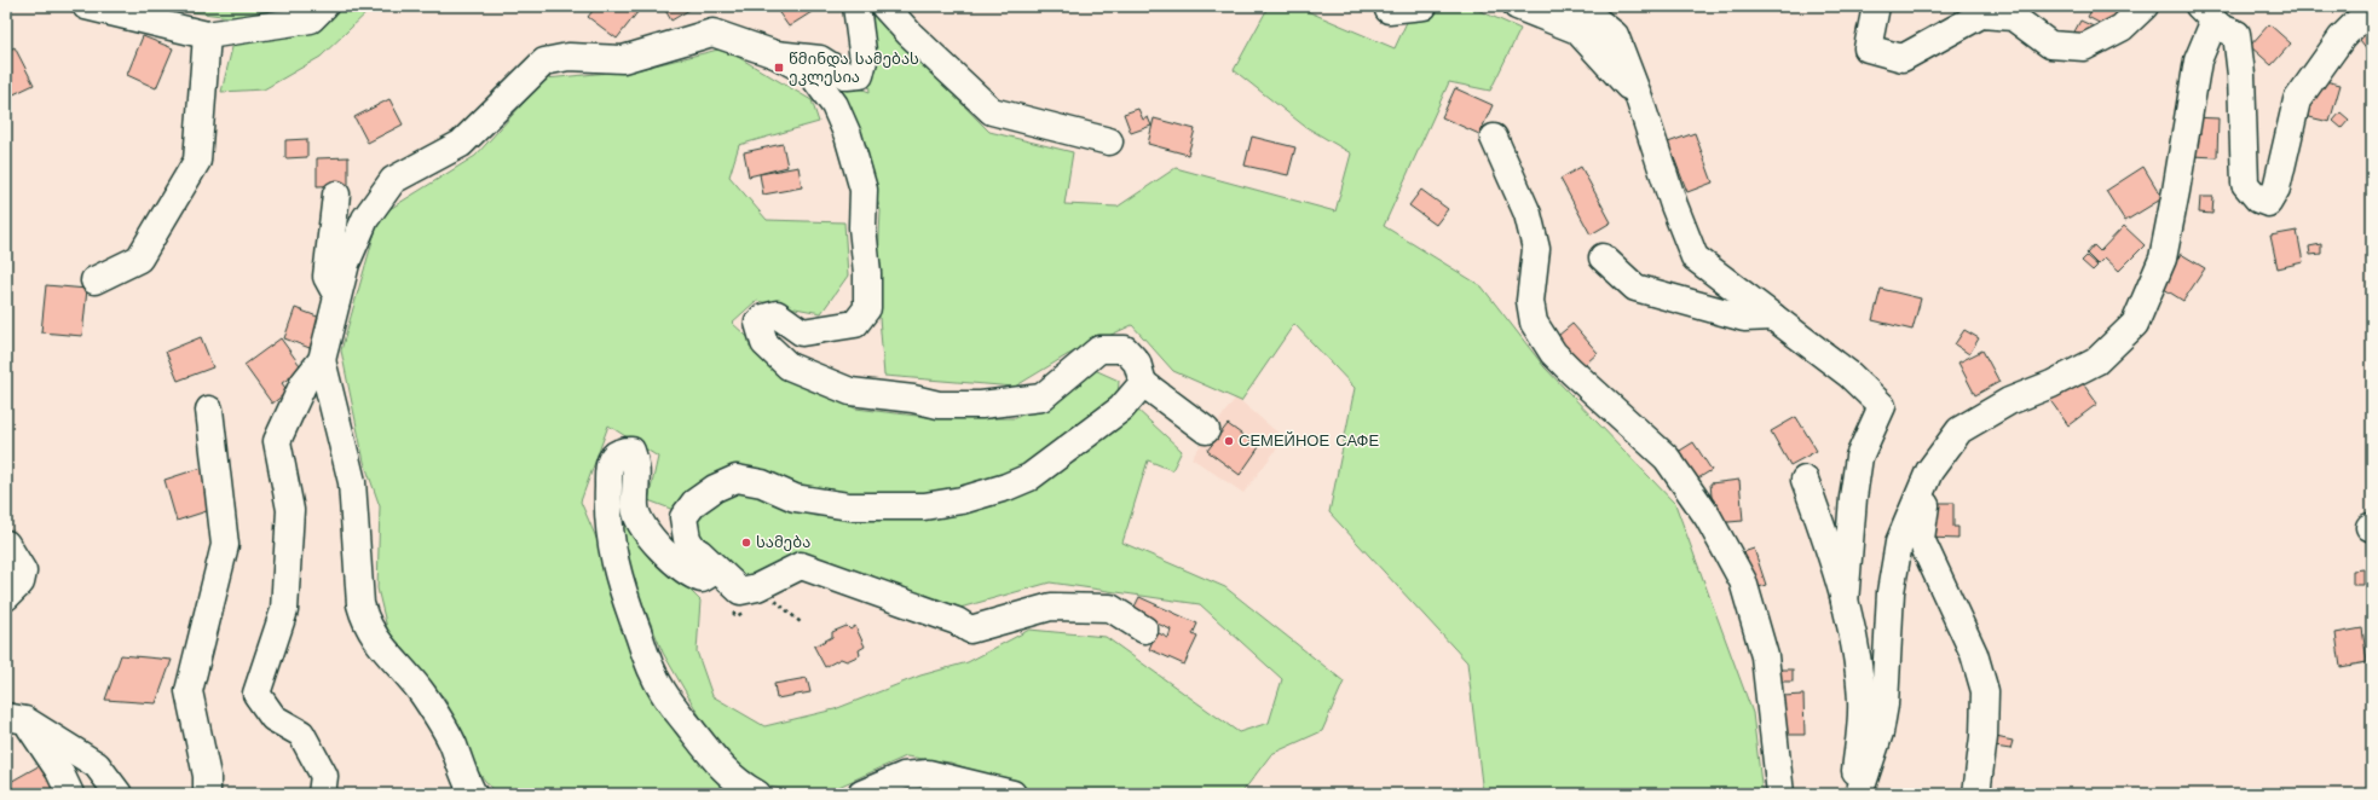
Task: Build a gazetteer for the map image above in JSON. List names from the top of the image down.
{
  "places": {
    "transit": ["წმინდა სამებას ეკლესია"],
    "other": ["СЕМЕЙНОЕ САФЕ", "სამება"]
  }
}
